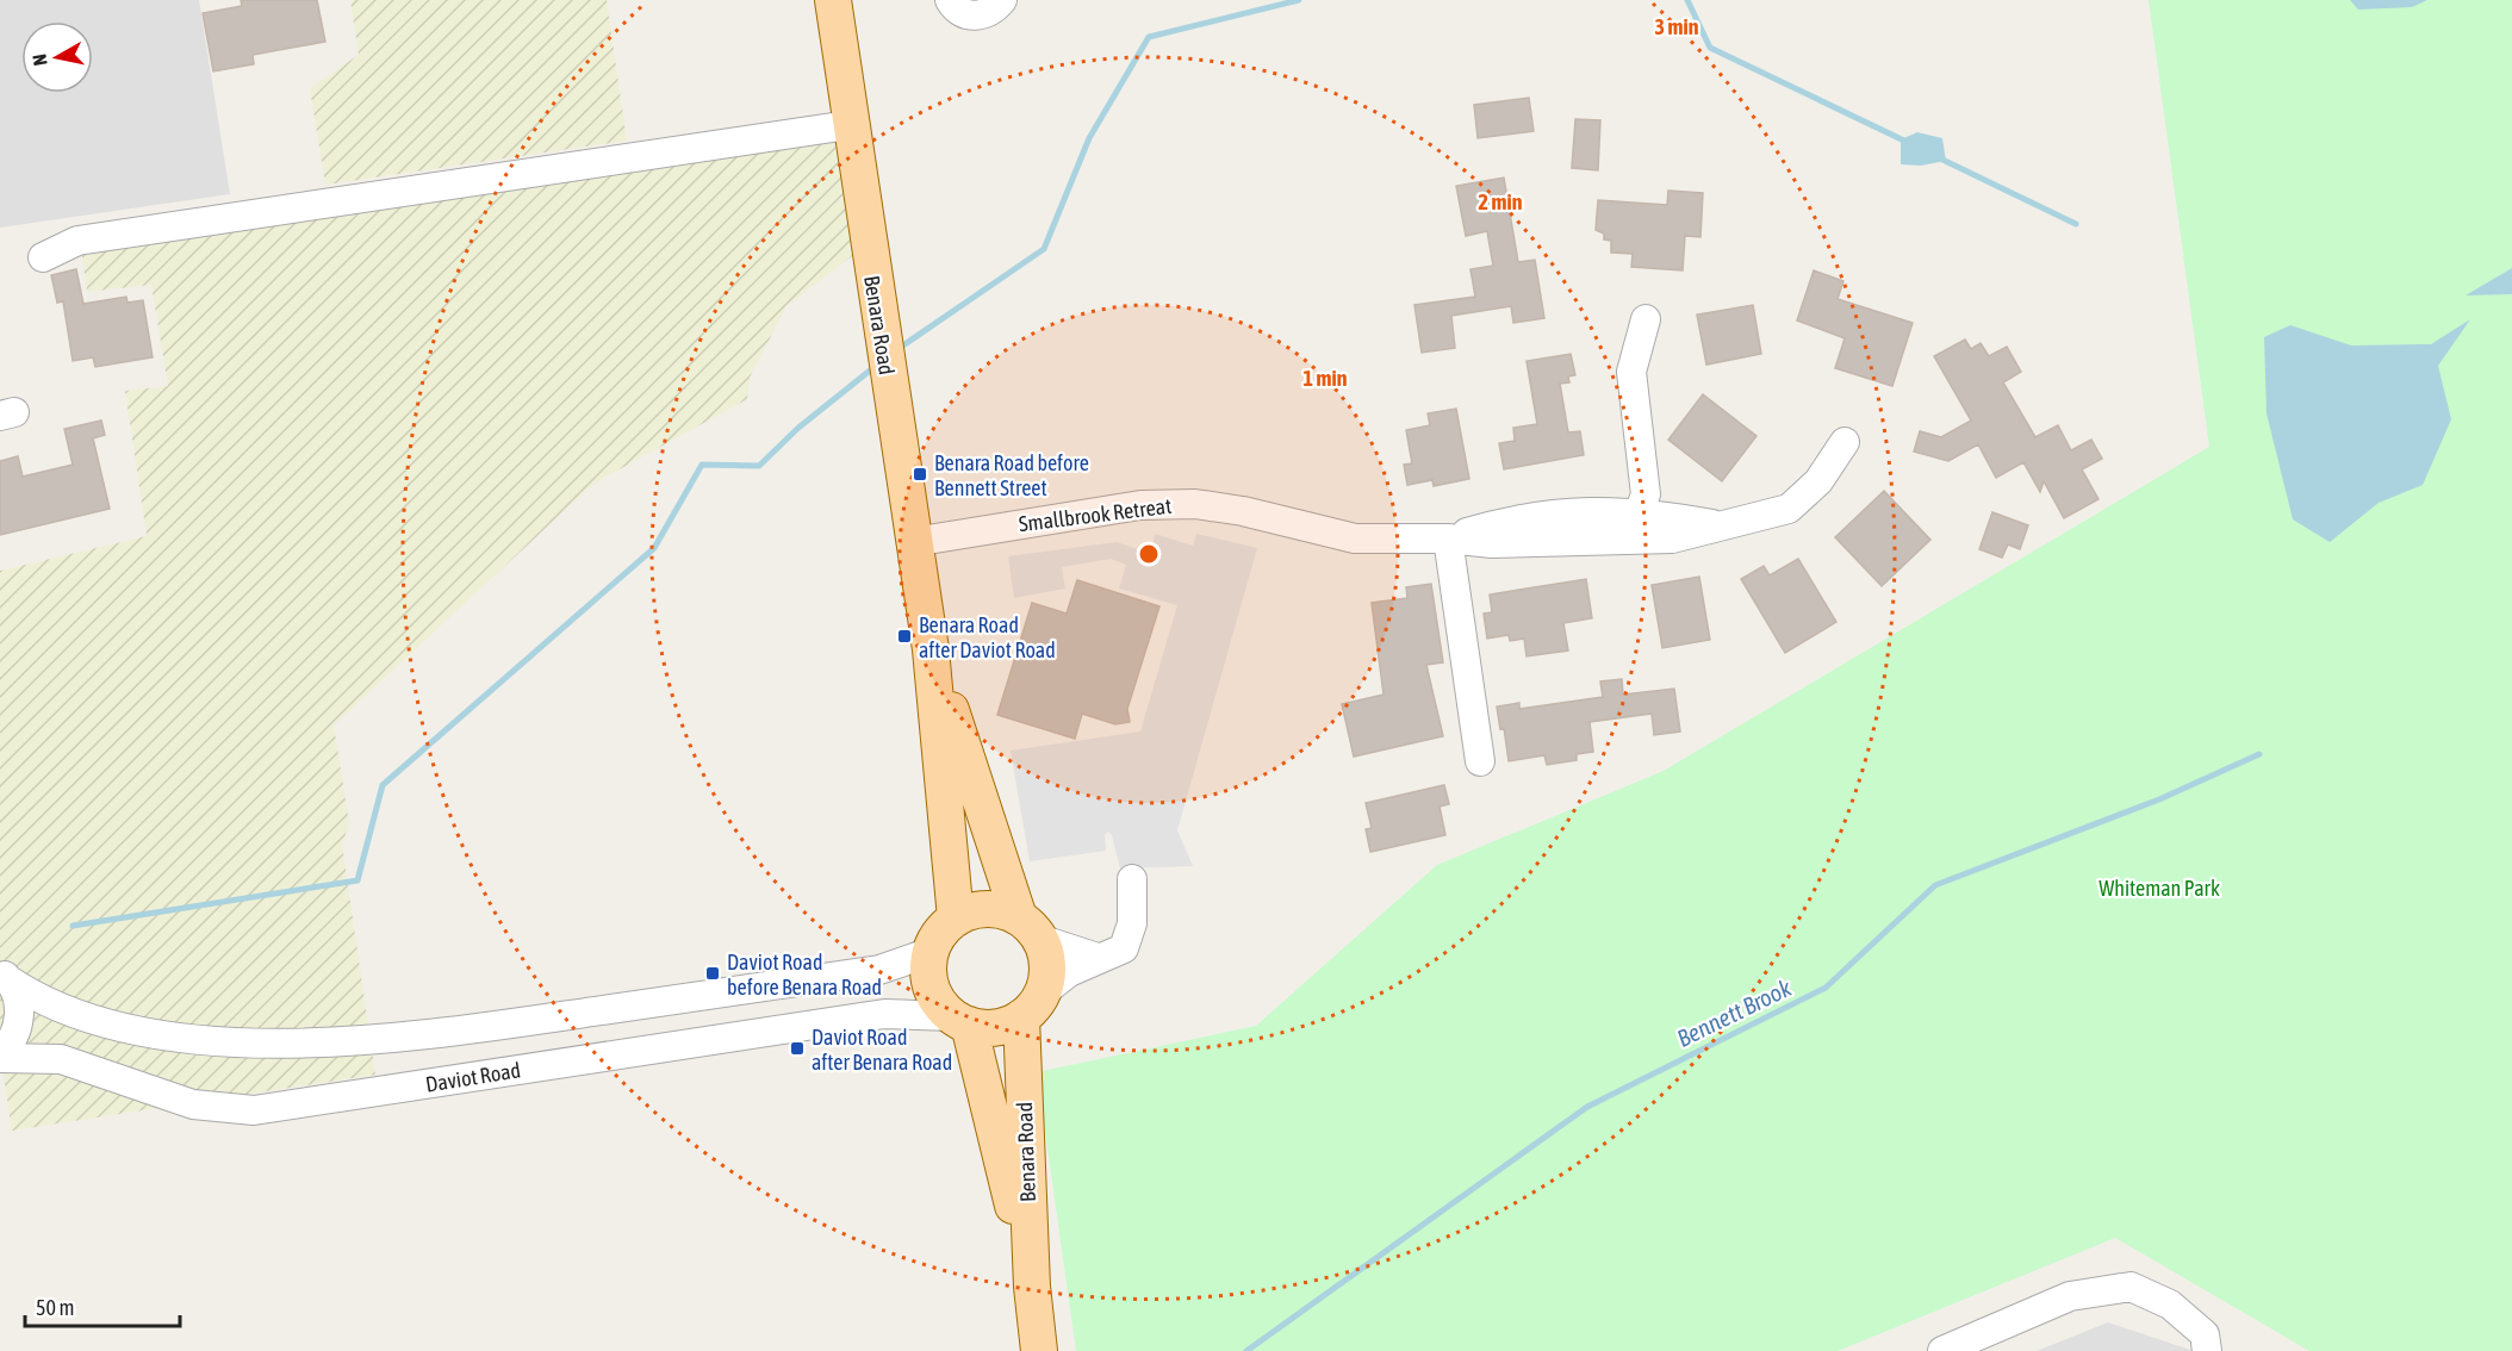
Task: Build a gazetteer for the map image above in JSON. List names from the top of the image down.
{
  "streets": {
    "main road": ["Benara Road"],
    "street": ["Smallbrook Retreat", "Daviot Road"]
  },
  "crossings": [
    ["Benara Road", "Smallbrook Retreat"],
    ["Benara Road", "Daviot Road"]
  ],
  "water": ["Bennett Brook"],
  "parks": ["Whiteman Park"],
  "places": {
    "transit": [
      "Benara Road before Bennett Street",
      "Benara Road after Daviot Road",
      "Daviot Road before Benara Road",
      "Daviot Road after Benara Road"
    ]
  },
  "scale_bar": "50 m",
  "north": "left",
  "rings": ["3 min", "2 min", "1 min"]
}
